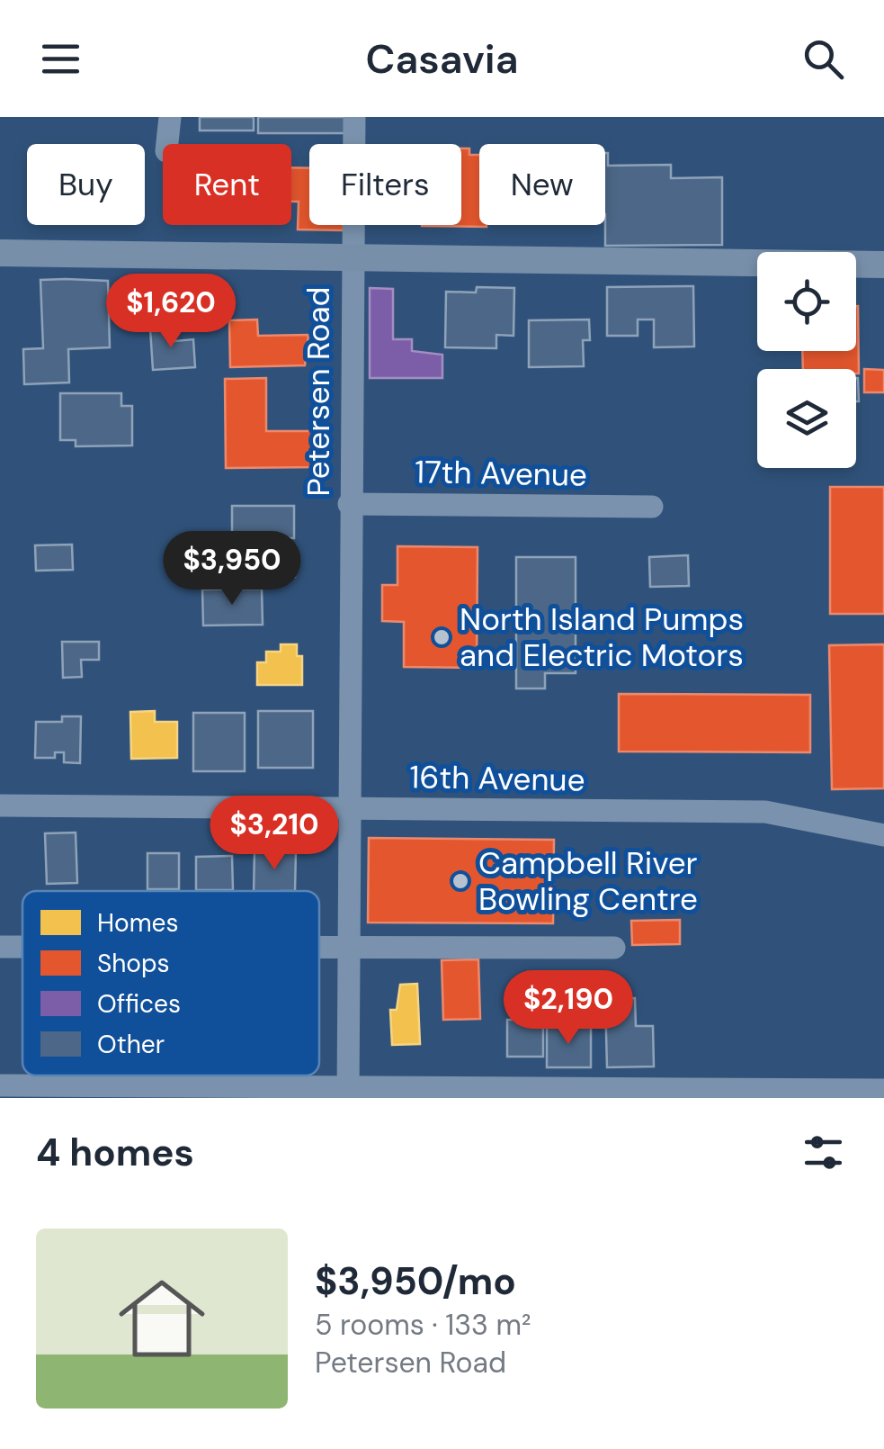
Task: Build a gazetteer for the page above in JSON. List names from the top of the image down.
{
  "streets": {
    "street": ["Petersen Road", "17th Avenue", "16th Avenue"]
  },
  "crossings": [
    ["Petersen Road", "17th Avenue"],
    ["Petersen Road", "16th Avenue"]
  ],
  "places": ["North Island Pumps and Electric Motors", "Campbell River Bowling Centre"],
  "legend": [
    "Homes",
    "Shops",
    "Offices",
    "Other"
  ],
  "page": {
    "header": "Casavia",
    "chip": [
      "Buy",
      "Rent",
      "Filters",
      "New"
    ],
    "price": [
      "$1,620",
      "$3,950",
      "$3,210",
      "$2,190"
    ],
    "heading": "4 homes",
    "list": [
      {
        "name": "$3,950/mo",
        "note": "5 rooms · 133 m² · Petersen Road"
      }
    ]
  }
}
